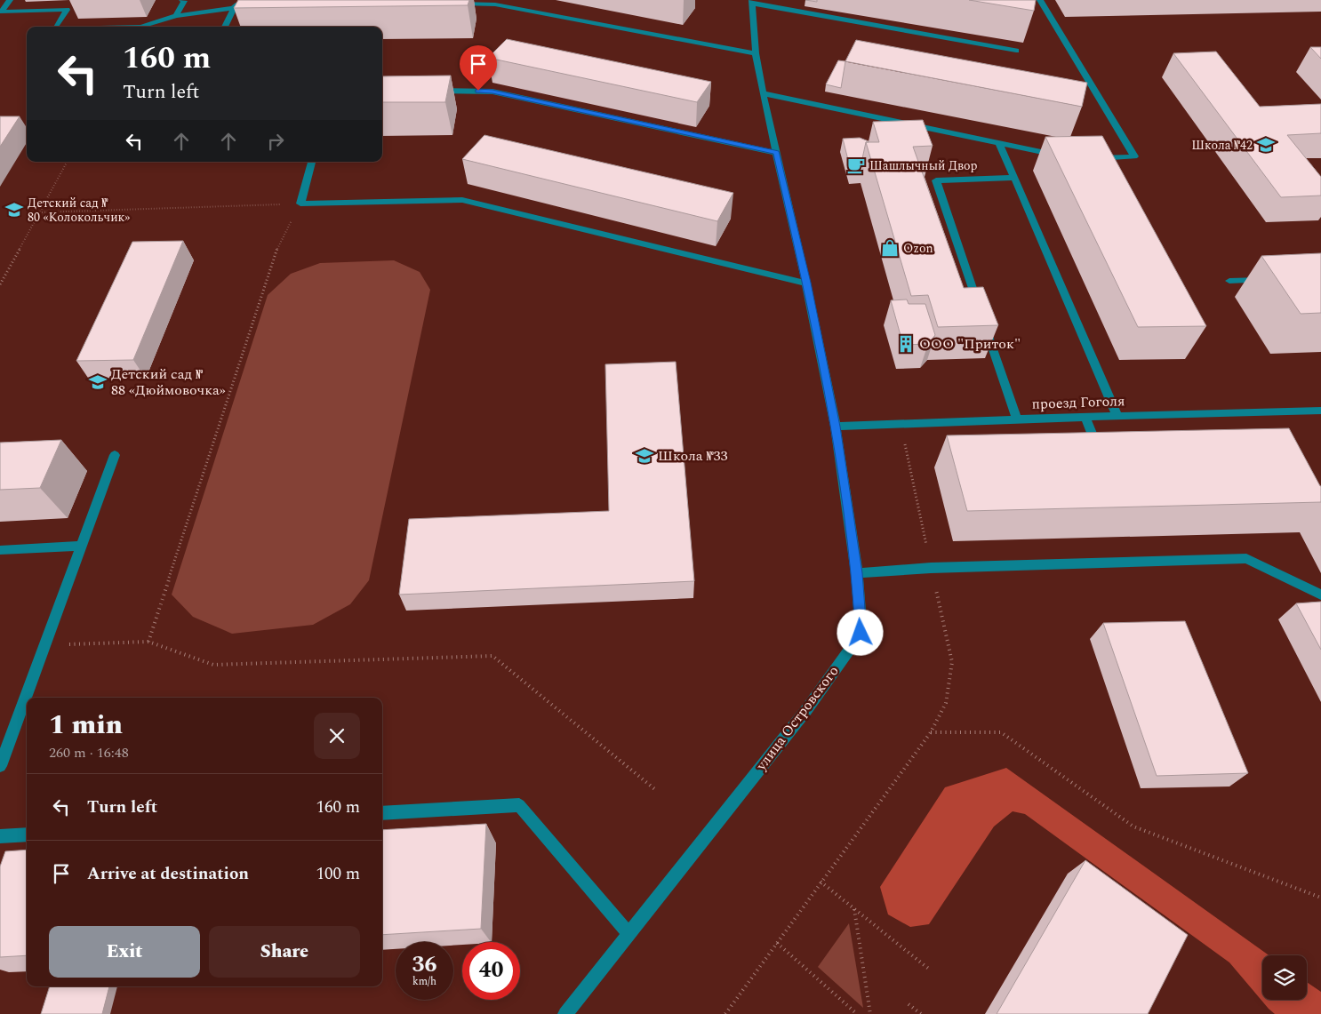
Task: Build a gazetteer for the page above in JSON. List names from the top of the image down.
{
  "streets": {
    "street": ["проезд Гоголя", "улица Островского"]
  },
  "crossings": [
    ["проезд Гоголя", "улица Островского"]
  ],
  "places": {
    "school or university": [
      "Школа №42",
      "Детский сад № 80 «Колокольчик»",
      "Детский сад № 88 «Дюймовочка»",
      "Школа №33"
    ],
    "cafe": ["Шашлычный Двор"],
    "shop": ["Ozon"],
    "building": ["ООО \"Приток\""]
  },
  "page": {
    "turn": ["160 m", "Turn left"],
    "heading": ["1 min", "260 m · 16:48"],
    "list": [
      {
        "name": "Turn left",
        "value": "160 m"
      },
      {
        "name": "Arrive at destination",
        "value": "100 m"
      }
    ],
    "buttons": ["Exit", "Share"],
    "speed": "36 km/h",
    "limit": "40"
  }
}
